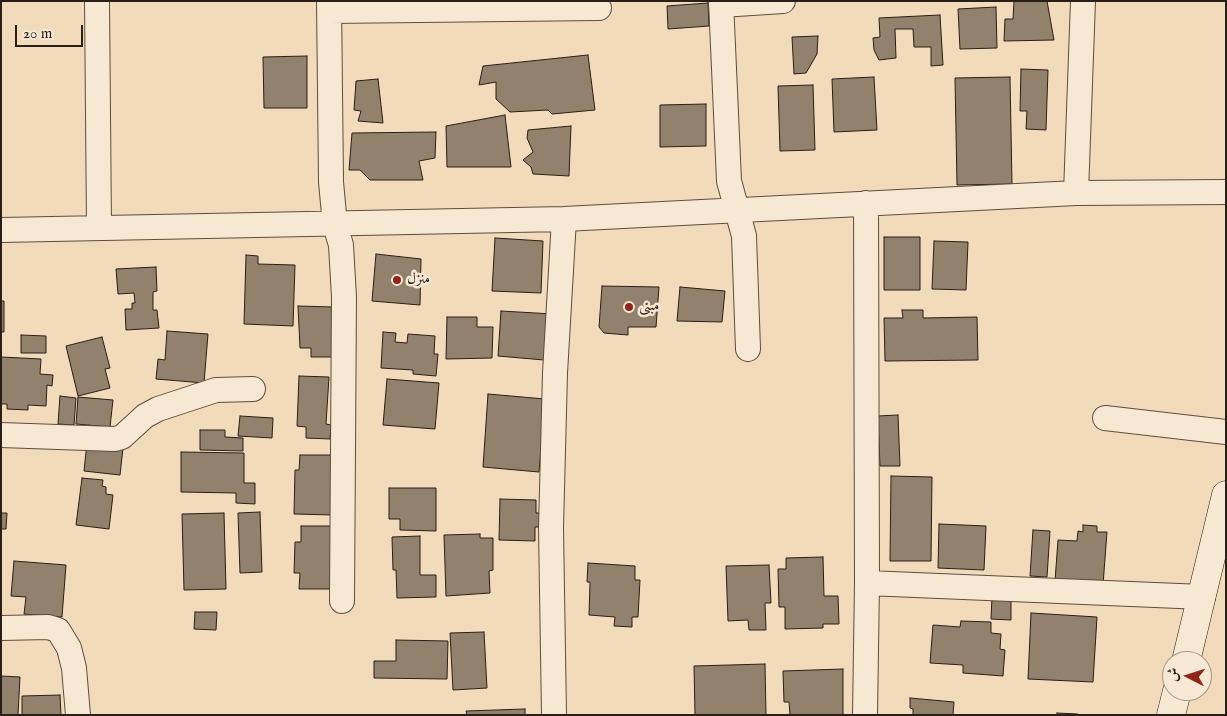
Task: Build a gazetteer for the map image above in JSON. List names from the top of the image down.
{
  "places": ["منزل", "مبنى"],
  "scale_bar": "20 m",
  "north": "left"
}
